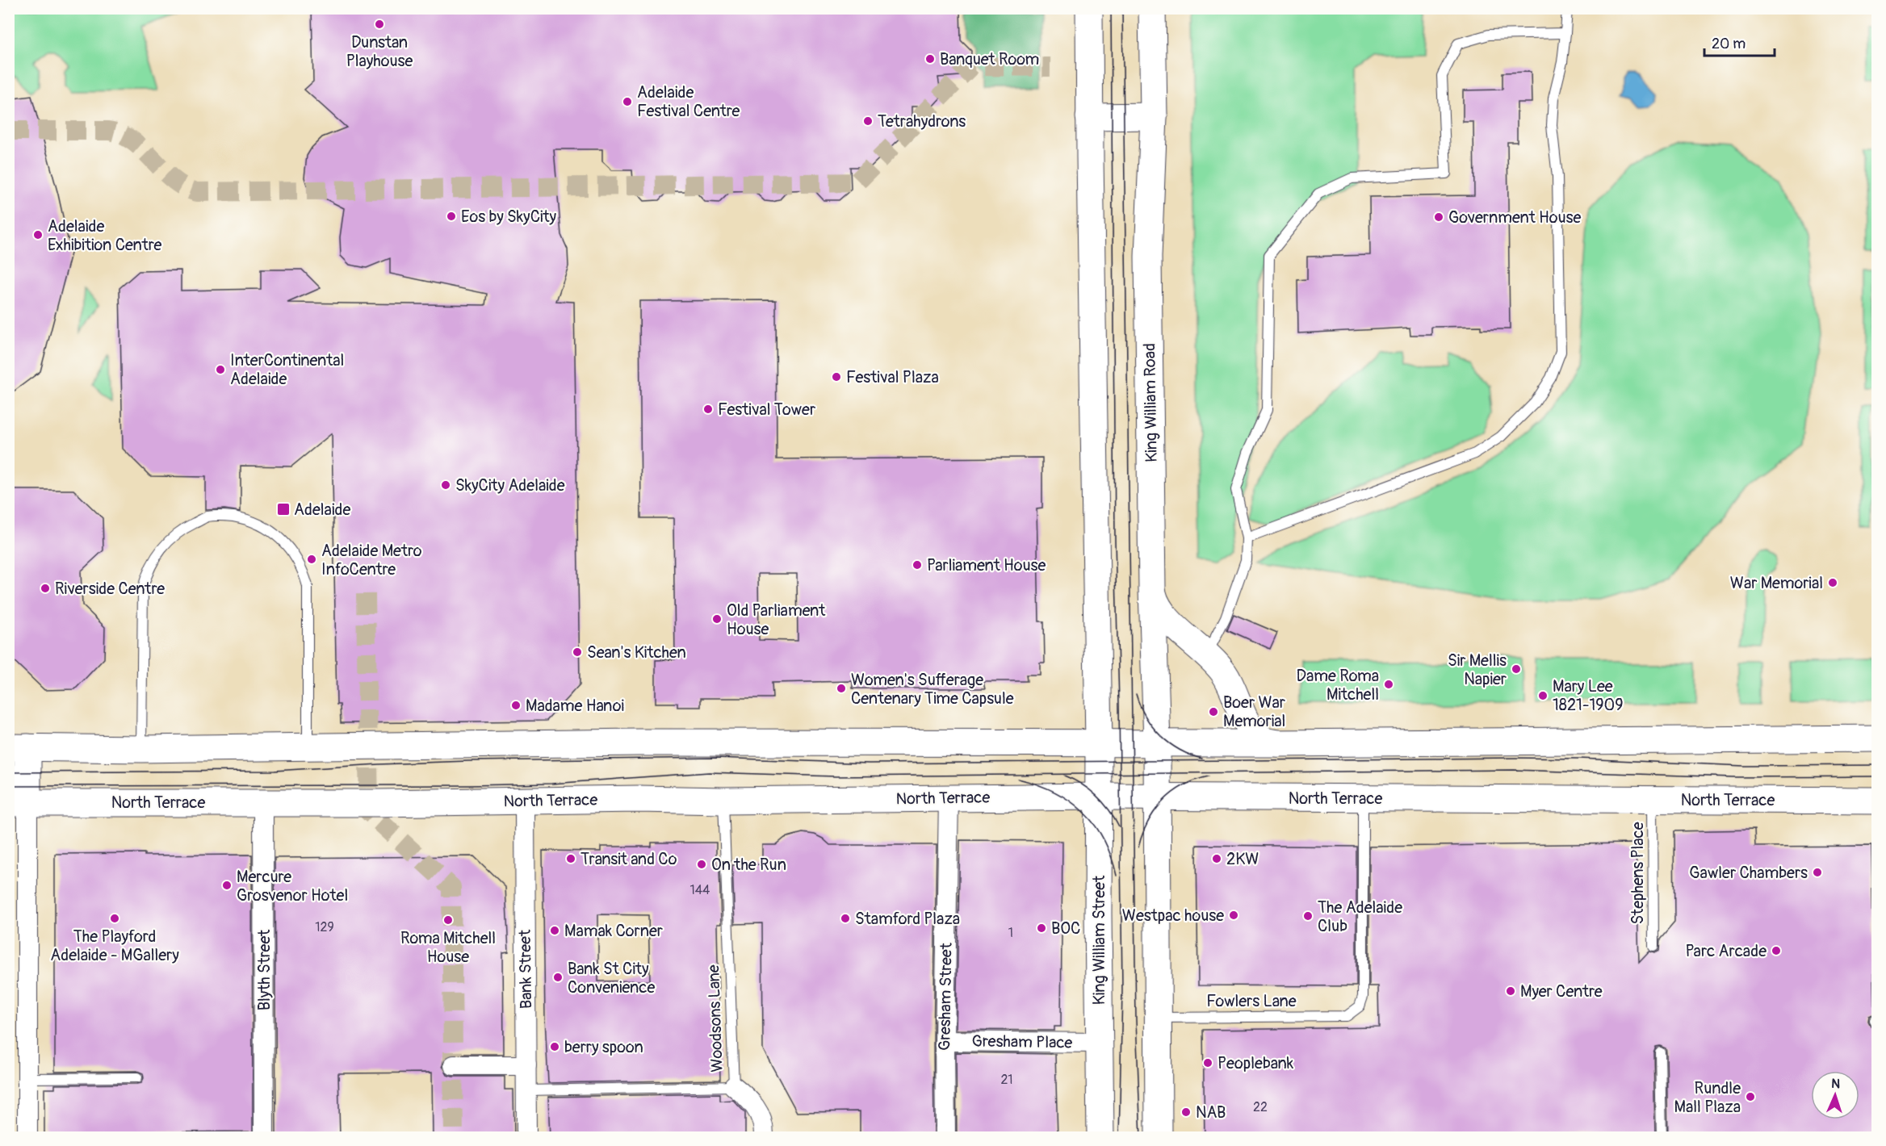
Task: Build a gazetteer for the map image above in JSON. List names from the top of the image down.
{
  "streets": {
    "main road": ["King William Road", "North Terrace", "King William Street"],
    "street": [
      "Bank Street",
      "Blyth Street",
      "Gresham Street",
      "Gresham Place"
    ],
    "lane": ["Stephens Place", "Fowlers Lane", "Woodsons Lane"]
  },
  "crossings": [
    ["King William Road", "North Terrace"],
    ["North Terrace", "Stephens Place"],
    ["North Terrace", "King William Street"],
    ["North Terrace", "Bank Street"],
    ["North Terrace", "Blyth Street"],
    ["North Terrace", "Gresham Street"],
    ["North Terrace", "Fowlers Lane"],
    ["North Terrace", "Woodsons Lane"],
    ["King William Street", "Gresham Place"],
    ["Bank Street", "Woodsons Lane"],
    ["Gresham Street", "Gresham Place"]
  ],
  "places": {
    "other": [
      "Dunstan Playhouse",
      "Banquet Room",
      "Adelaide Festival Centre",
      "Tetrahydrons",
      "Eos by SkyCity",
      "Government House",
      "Adelaide Exhibition Centre",
      "InterContinental Adelaide",
      "Festival Plaza",
      "Festival Tower",
      "SkyCity Adelaide",
      "Adelaide Metro InfoCentre",
      "Parliament House",
      "War Memorial",
      "Riverside Centre",
      "Old Parliament House",
      "Sean's Kitchen",
      "Sir Mellis Napier",
      "Dame Roma Mitchell",
      "Women's Sufferage Centenary Time Capsule",
      "Mary Lee 1821-1909",
      "Madame Hanoi",
      "Boer War Memorial",
      "Transit and Co",
      "2KW",
      "On the Run",
      "Gawler Chambers",
      "Mercure Grosvenor Hotel",
      "Westpac house",
      "The Adelaide Club",
      "The Playford Adelaide - MGallery",
      "Stamford Plaza",
      "Roma Mitchell House",
      "BOC",
      "Mamak Corner",
      "Parc Arcade",
      "Bank St City Convenience",
      "Myer Centre",
      "berry spoon",
      "Peoplebank",
      "Rundle Mall Plaza",
      "NAB"
    ],
    "transit": ["Adelaide"]
  },
  "house_numbers": [
    "144",
    "129",
    "1",
    "21",
    "22"
  ],
  "scale_bar": "20 m",
  "north": "top"
}
